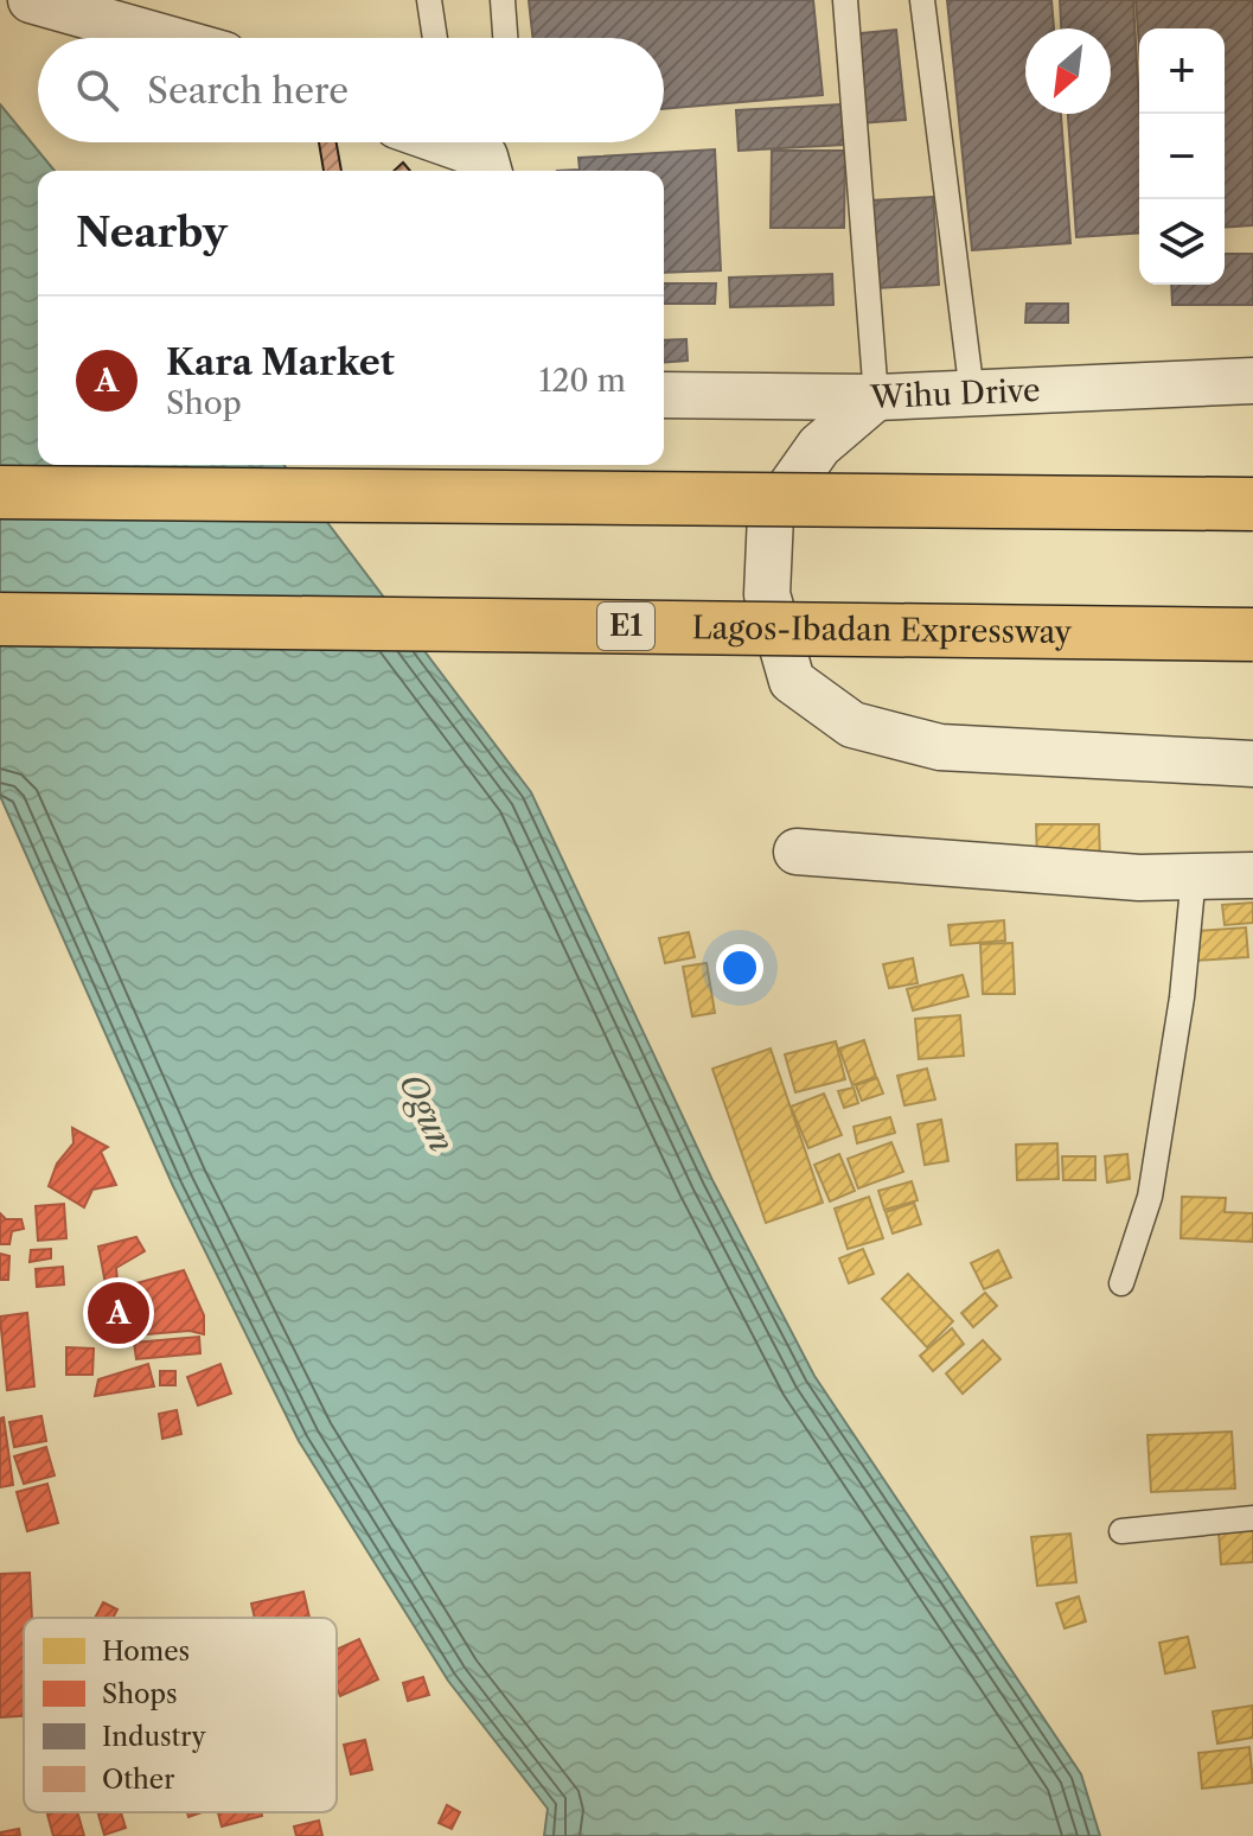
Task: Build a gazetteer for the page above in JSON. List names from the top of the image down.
{
  "streets": {
    "highway": ["E1", "Lagos-Ibadan Expressway"],
    "street": ["Wihu Drive"]
  },
  "water": ["Ogun"],
  "legend": [
    "Homes",
    "Shops",
    "Industry",
    "Other"
  ],
  "north": "bottom left",
  "page": {
    "map_buttons": ["+", "−"],
    "search": "Search here",
    "heading": "Nearby",
    "list": [
      {
        "mark": "A",
        "name": "Kara Market",
        "note": "Shop",
        "value": "120 m"
      }
    ],
    "pins": "A"
  }
}
